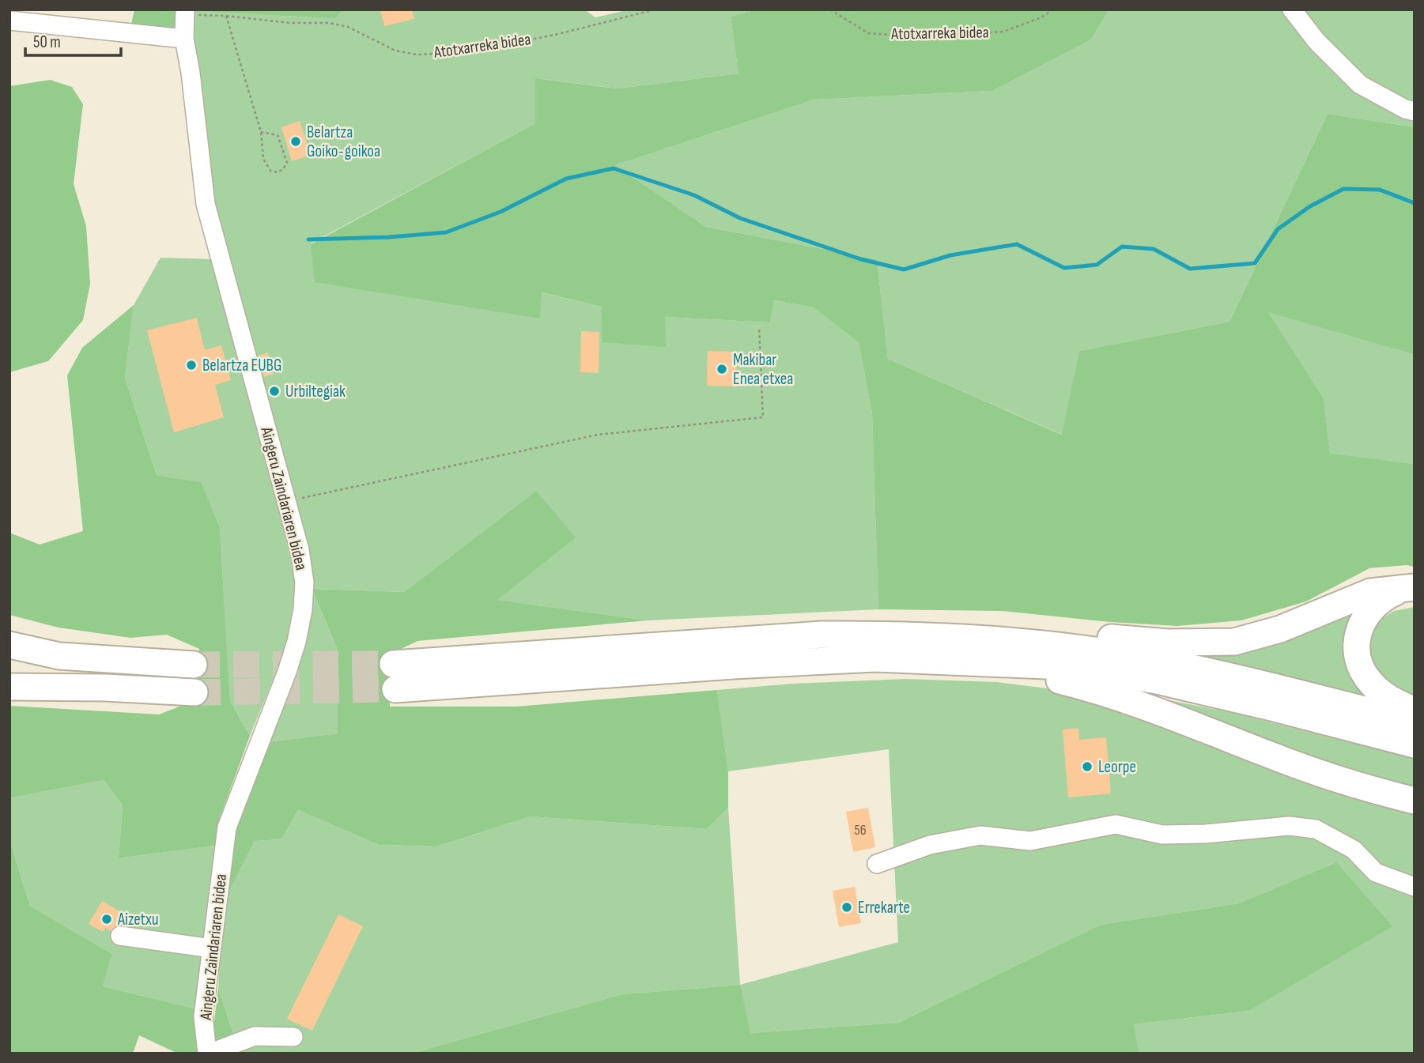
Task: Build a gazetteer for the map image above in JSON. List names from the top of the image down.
{
  "streets": {
    "street": ["Aingeru Zaindariaren bidea"],
    "path": ["Atotxarreka bidea"]
  },
  "crossings": [
    ["Atotxarreka bidea", "Aingeru Zaindariaren bidea"]
  ],
  "places": [
    "Belartza Goiko-goikoa",
    "Belartza EUBG",
    "Makibar Enea etxea",
    "Urbiltegiak",
    "Leorpe",
    "Errekarte",
    "Aizetxu"
  ],
  "house_numbers": ["56"],
  "scale_bar": "50 m"
}
